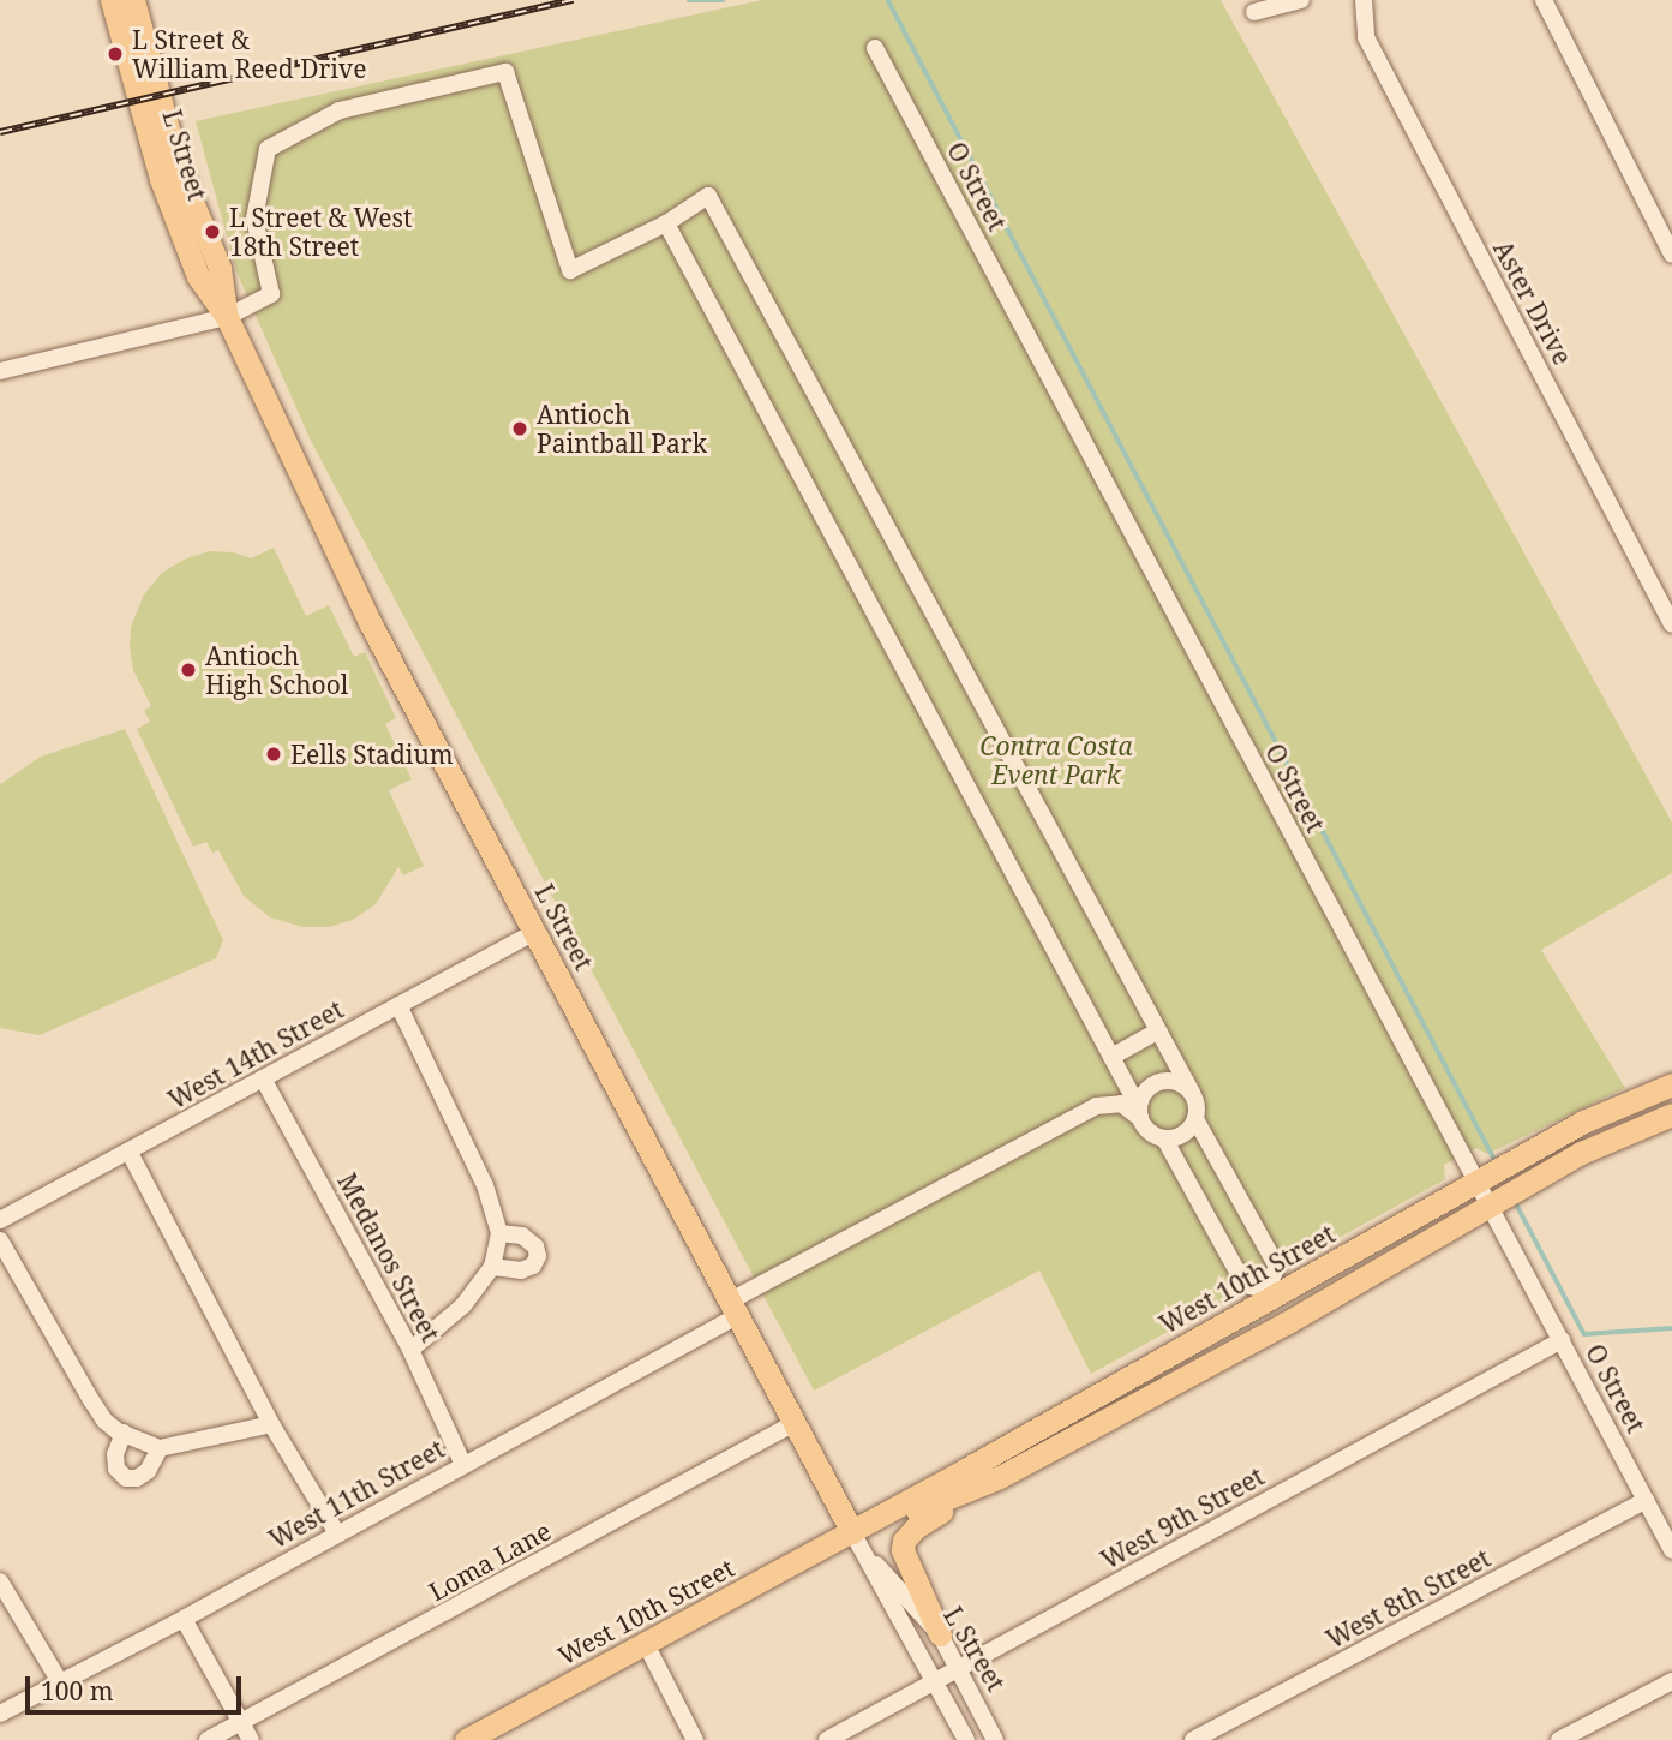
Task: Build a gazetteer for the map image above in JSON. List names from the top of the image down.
{
  "streets": {
    "main road": ["L Street", "West 10th Street"],
    "street": [
      "O Street",
      "Aster Drive",
      "West 14th Street",
      "Medanos Street",
      "West 11th Street",
      "West 9th Street",
      "Loma Lane",
      "West 8th Street"
    ]
  },
  "crossings": [
    ["L Street", "West 14th Street"],
    ["L Street", "West 10th Street"],
    ["L Street", "West 11th Street"],
    ["L Street", "West 9th Street"],
    ["L Street", "Loma Lane"],
    ["O Street", "West 10th Street"],
    ["O Street", "West 9th Street"],
    ["O Street", "West 8th Street"],
    ["West 14th Street", "Medanos Street"],
    ["Medanos Street", "West 11th Street"]
  ],
  "parks": ["Contra Costa Event Park"],
  "places": [
    "L Street & William Reed Drive",
    "L Street & West 18th Street",
    "Antioch Paintball Park",
    "Antioch High School",
    "Eells Stadium"
  ],
  "scale_bar": "100 m"
}
